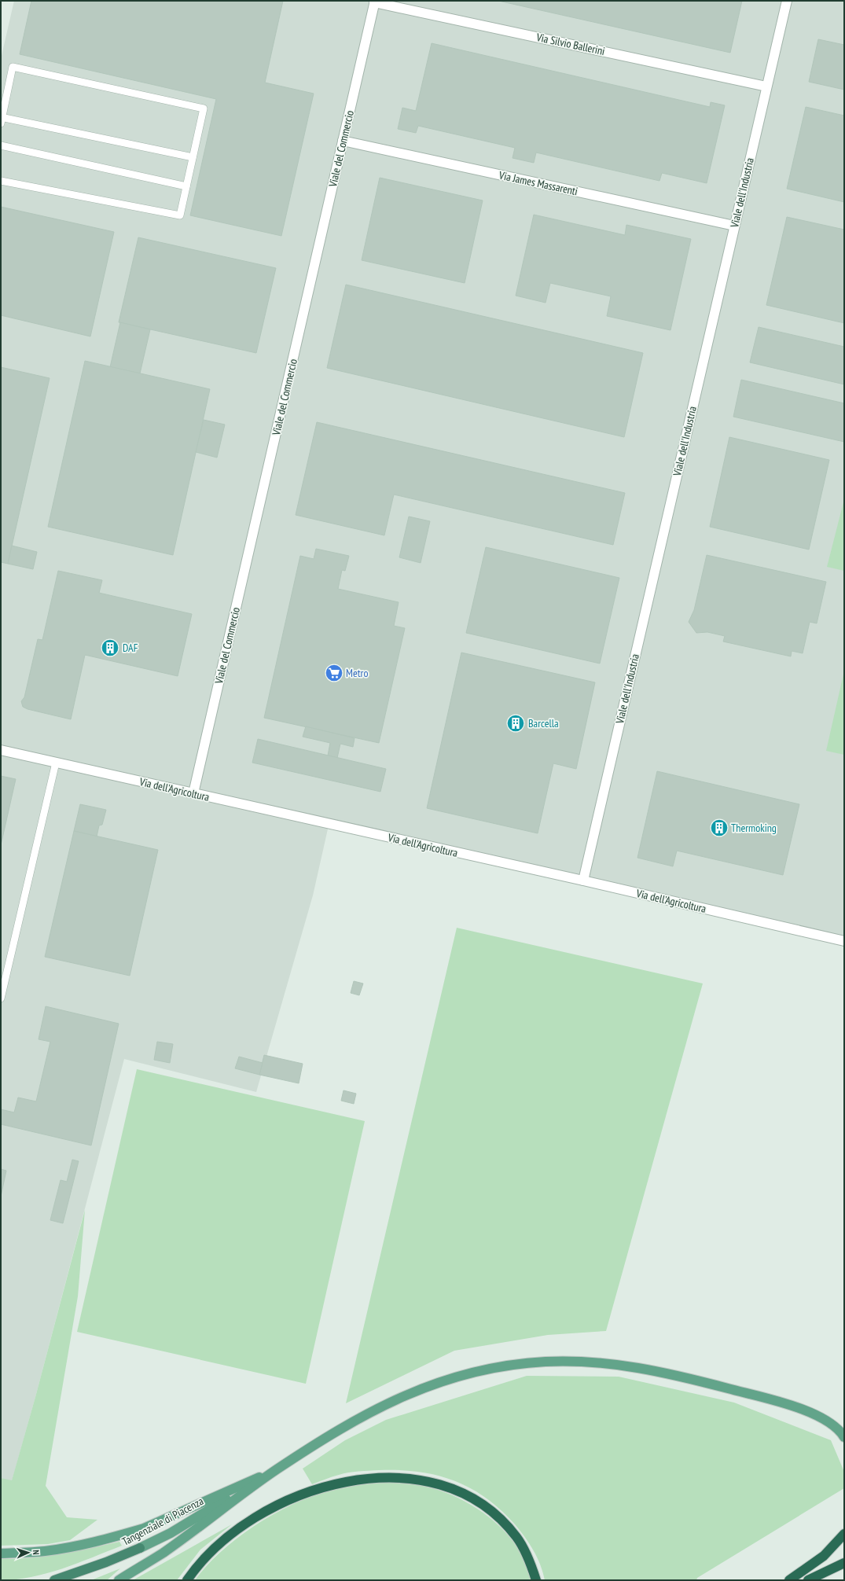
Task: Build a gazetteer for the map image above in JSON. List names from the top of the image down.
{
  "streets": {
    "highway": ["Tangenziale di Piacenza"],
    "street": [
      "Via Silvio Ballerini",
      "Viale del Commercio",
      "Via James Massarenti",
      "Viale dell'Industria",
      "Via dell'Agricoltura"
    ]
  },
  "crossings": [
    ["Via Silvio Ballerini", "Viale del Commercio"],
    ["Via Silvio Ballerini", "Viale dell'Industria"],
    ["Viale del Commercio", "Via James Massarenti"],
    ["Viale del Commercio", "Via dell'Agricoltura"],
    ["Via James Massarenti", "Viale dell'Industria"],
    ["Viale dell'Industria", "Via dell'Agricoltura"]
  ],
  "places": {
    "building": ["DAF", "Barcella", "Thermoking"],
    "supermarket": ["Metro"]
  },
  "north": "right"
}
